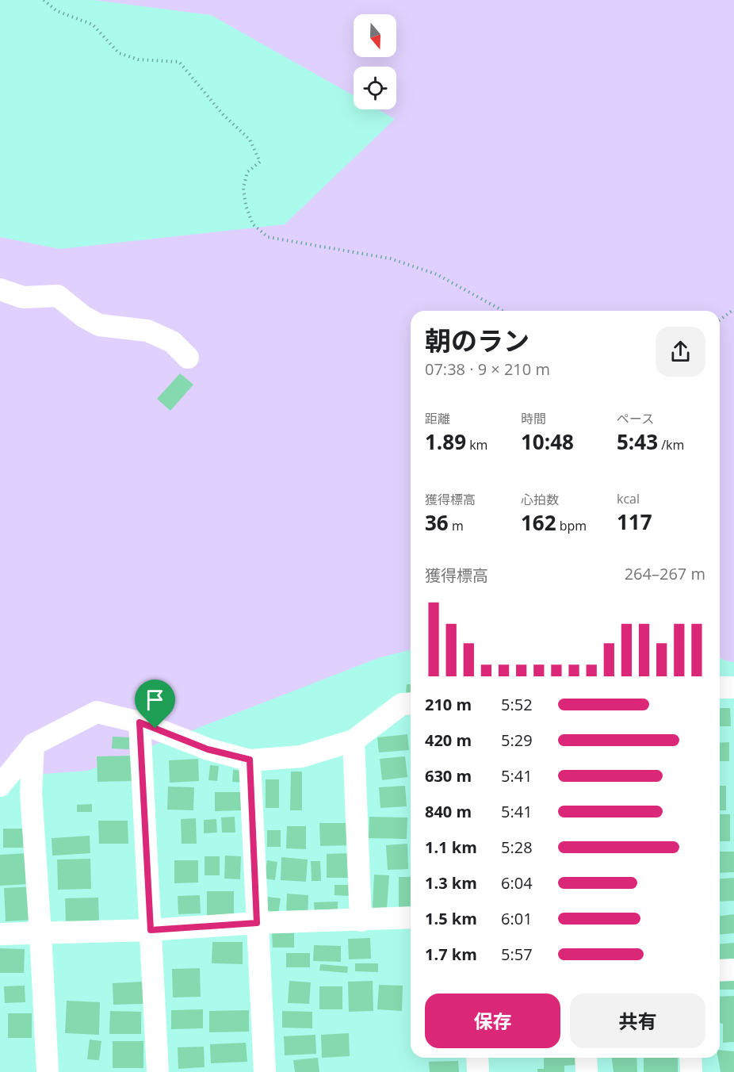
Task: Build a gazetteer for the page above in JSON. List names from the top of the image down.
{
  "north": "bottom",
  "page": {
    "heading": ["朝のラン", "07:38 · 9 × 210 m"],
    "stats": [
      ["距離", "1.89 km"],
      ["時間", "10:48"],
      ["ペース", "5:43 /km"],
      ["獲得標高", "36 m"],
      ["心拍数", "162 bpm"],
      ["kcal", "117"]
    ],
    "chart": ["獲得標高", "264–267 m"],
    "list": [
      {
        "name": "210 m",
        "note": "5:52"
      },
      {
        "name": "420 m",
        "note": "5:29"
      },
      {
        "name": "630 m",
        "note": "5:41"
      },
      {
        "name": "840 m",
        "note": "5:41"
      },
      {
        "name": "1.1 km",
        "note": "5:28"
      },
      {
        "name": "1.3 km",
        "note": "6:04"
      },
      {
        "name": "1.5 km",
        "note": "6:01"
      },
      {
        "name": "1.7 km",
        "note": "5:57"
      }
    ],
    "buttons": ["保存", "共有"]
  }
}
